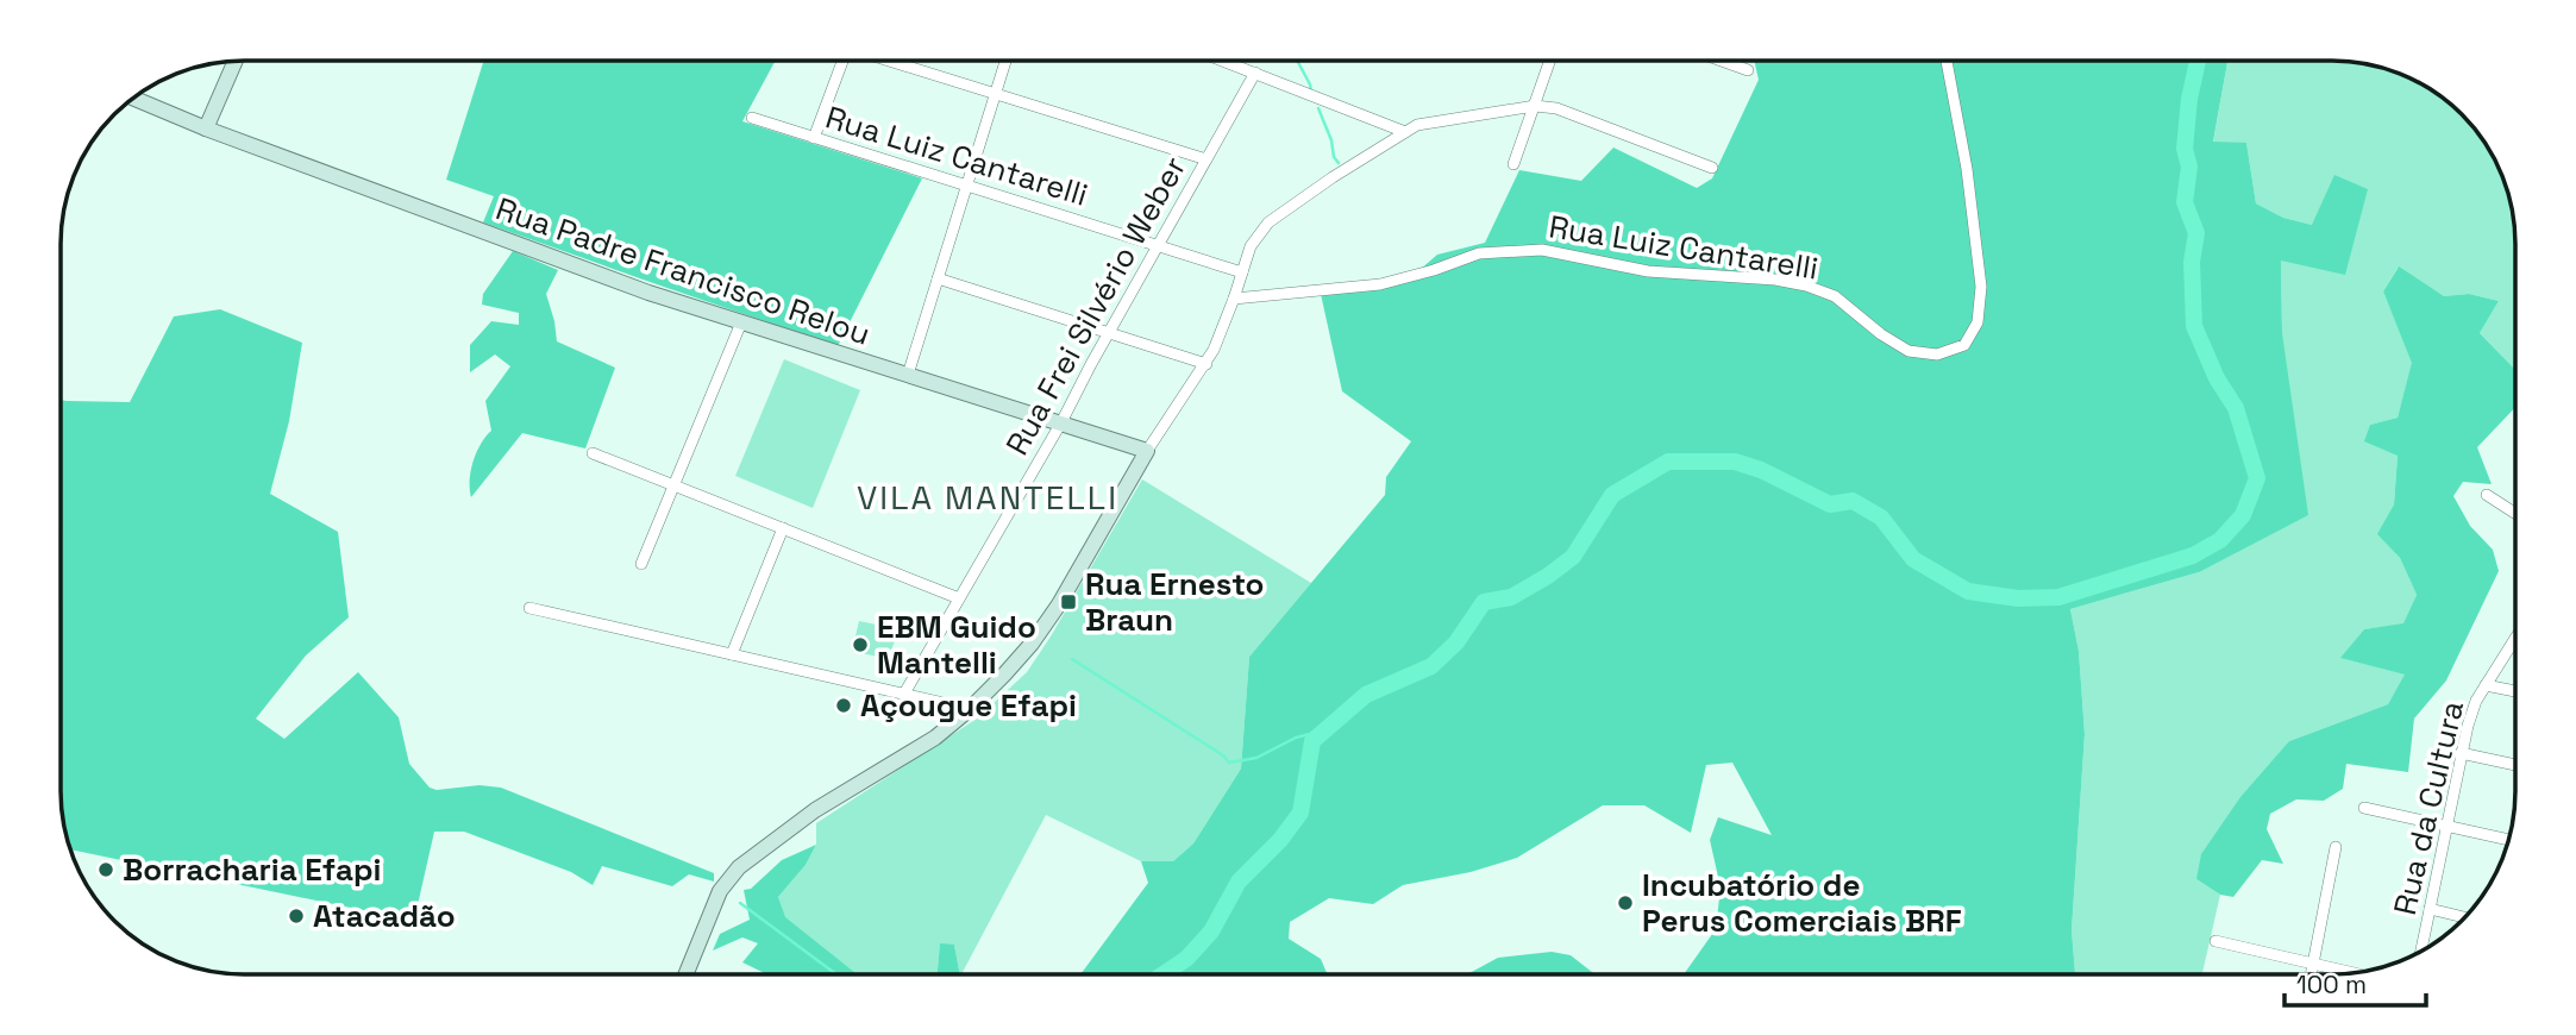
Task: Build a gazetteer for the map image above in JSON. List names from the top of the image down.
{
  "streets": {
    "street": [
      "Rua Luiz Cantarelli",
      "Rua Padre Francisco Relou",
      "Rua Frei Silvério Weber",
      "Rua da Cultura"
    ]
  },
  "crossings": [
    ["Rua Luiz Cantarelli", "Rua Frei Silvério Weber"],
    ["Rua Padre Francisco Relou", "Rua Frei Silvério Weber"]
  ],
  "districts": ["VILA MANTELLI"],
  "places": {
    "transit": ["Rua Ernesto Braun"],
    "other": [
      "EBM Guido Mantelli",
      "Açougue Efapi",
      "Borracharia Efapi",
      "Incubatório de Perus Comerciais BRF",
      "Atacadão"
    ]
  },
  "scale_bar": "100 m"
}
